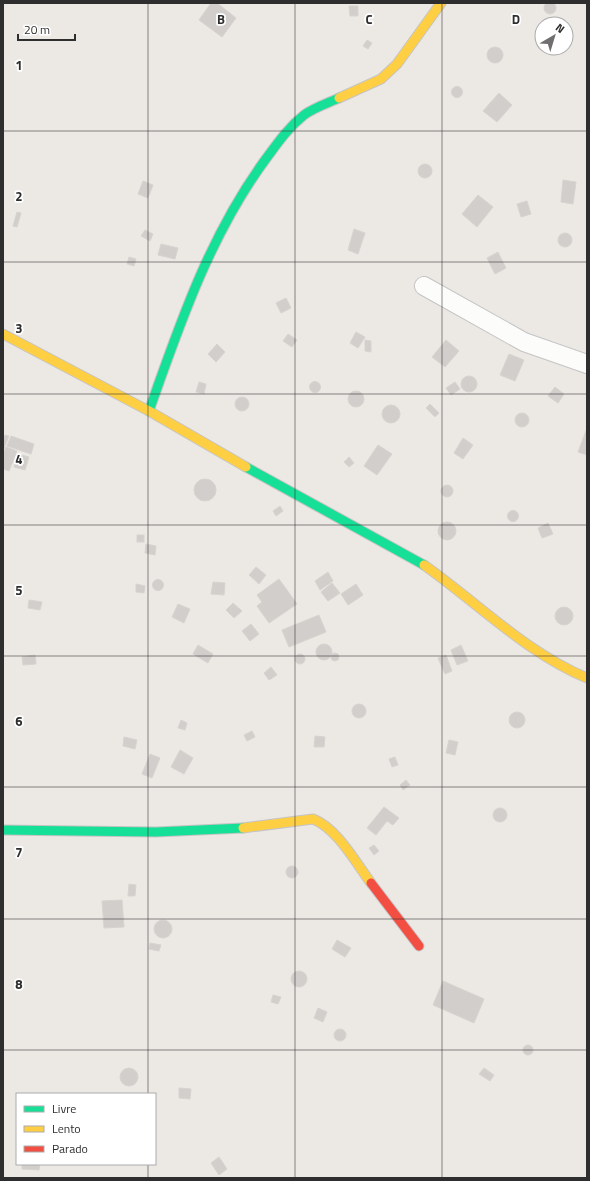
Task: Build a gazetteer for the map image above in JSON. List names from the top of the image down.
{
  "legend": ["Livre", "Lento", "Parado"],
  "scale_bar": "20 m",
  "north": "top right",
  "grid": {
    "columns": ["B", "C", "D"],
    "rows": [
      "1",
      "2",
      "3",
      "4",
      "5",
      "6",
      "7",
      "8"
    ]
  }
}
